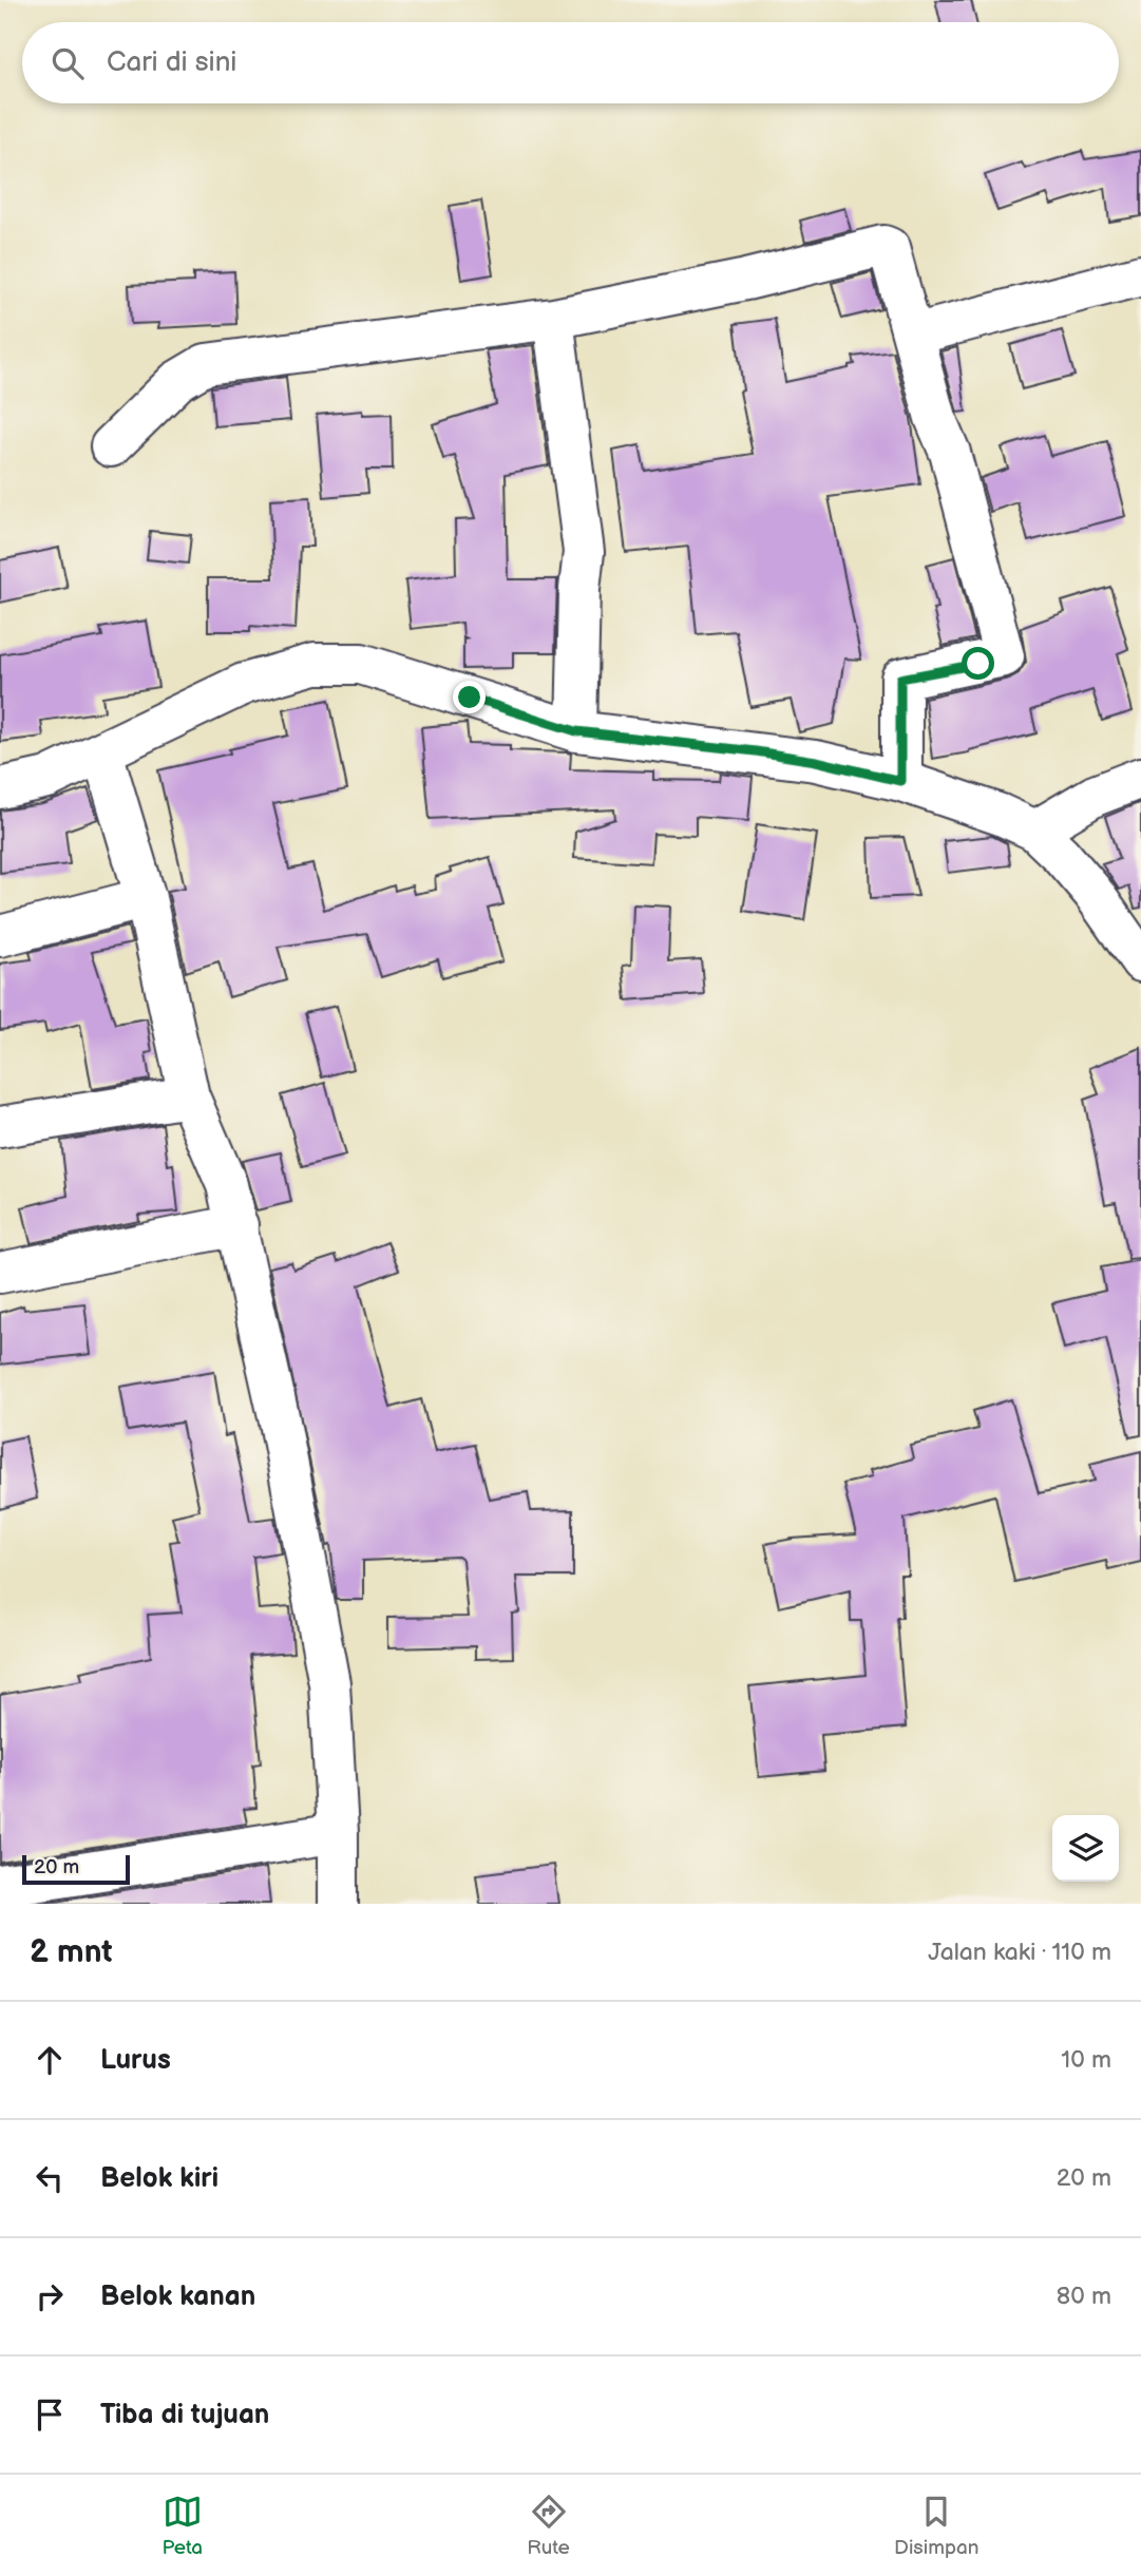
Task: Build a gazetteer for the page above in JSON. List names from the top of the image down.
{
  "scale_bar": "20 m",
  "page": {
    "search": "Cari di sini",
    "scale": "20 m",
    "heading": ["2 mnt", "Jalan kaki · 110 m"],
    "list": [
      ["Lurus", "10 m"],
      ["Belok kiri", "20 m"],
      ["Belok kanan", "80 m"],
      "Tiba di tujuan"
    ],
    "nav": ["Peta", "Rute", "Disimpan"]
  }
}
